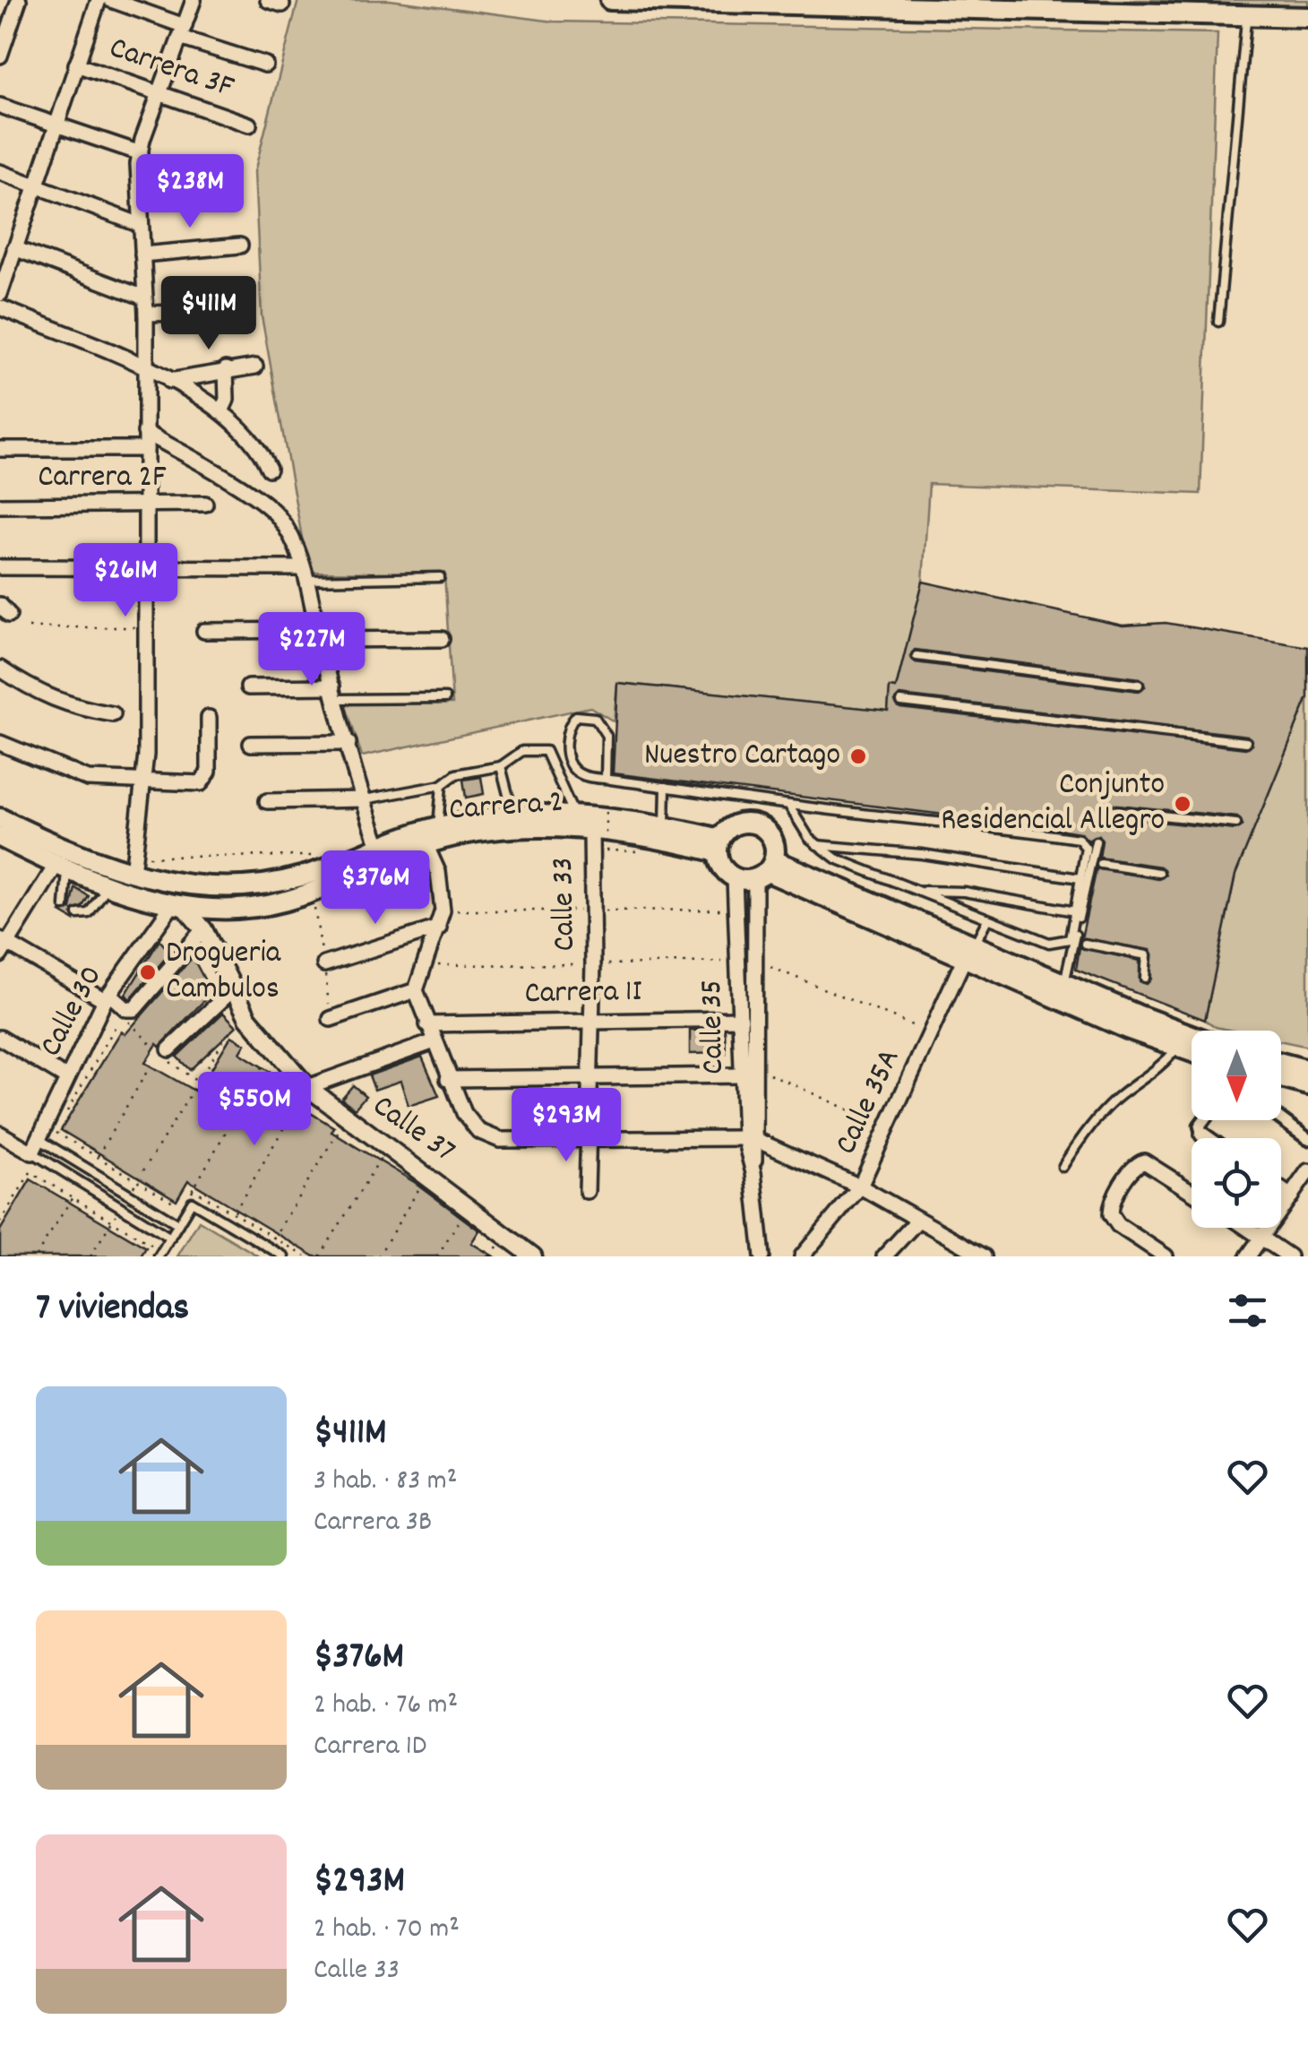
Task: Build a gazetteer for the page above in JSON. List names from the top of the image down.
{
  "streets": {
    "main road": ["Carrera 2"],
    "street": [
      "Carrera 3F",
      "Carrera 2F",
      "Calle 33",
      "Carrera 1I",
      "Calle 30",
      "Calle 35",
      "Calle 35A",
      "Calle 37"
    ]
  },
  "crossings": [
    ["Carrera 2", "Calle 33"],
    ["Carrera 2", "Calle 30"],
    ["Carrera 2", "Calle 35"],
    ["Carrera 2", "Calle 37"],
    ["Calle 33", "Carrera 1I"],
    ["Carrera 1I", "Calle 35"],
    ["Calle 30", "Calle 37"]
  ],
  "places": ["Nuestro Cartago", "Conjunto Residencial Allegro", "Drogueria Cambulos"],
  "north": "bottom",
  "page": {
    "price": [
      "$238M",
      "$411M",
      "$261M",
      "$227M",
      "$376M",
      "$550M",
      "$293M"
    ],
    "heading": "7 viviendas",
    "list": [
      {
        "name": "$411M",
        "note": "3 hab. · 83 m² · Carrera 3B"
      },
      {
        "name": "$376M",
        "note": "2 hab. · 76 m² · Carrera 1D"
      },
      {
        "name": "$293M",
        "note": "2 hab. · 70 m² · Calle 33"
      }
    ]
  }
}
